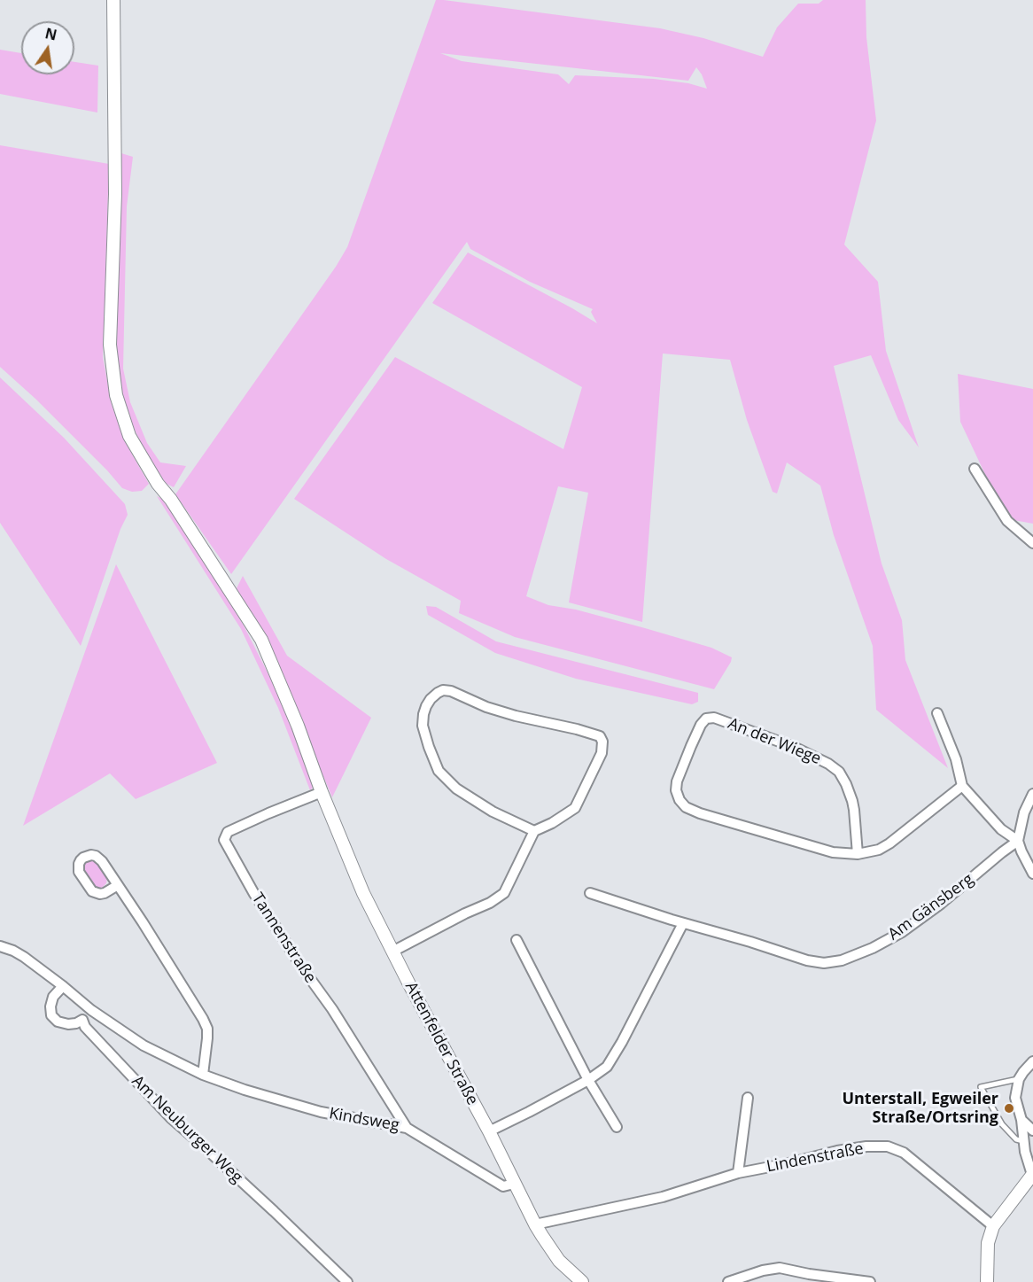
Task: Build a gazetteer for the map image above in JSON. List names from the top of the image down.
{
  "streets": {
    "street": [
      "An der Wiege",
      "Am Gänsberg",
      "Tannenstraße",
      "Attenfelder Straße",
      "Kindsweg",
      "Am Neuburger Weg",
      "Lindenstraße"
    ]
  },
  "crossings": [
    ["Tannenstraße", "Attenfelder Straße"],
    ["Tannenstraße", "Kindsweg"],
    ["Attenfelder Straße", "Kindsweg"],
    ["Attenfelder Straße", "Lindenstraße"]
  ],
  "places": ["Unterstall, Egweiler Straße/Ortsring"],
  "north": "top"
}
